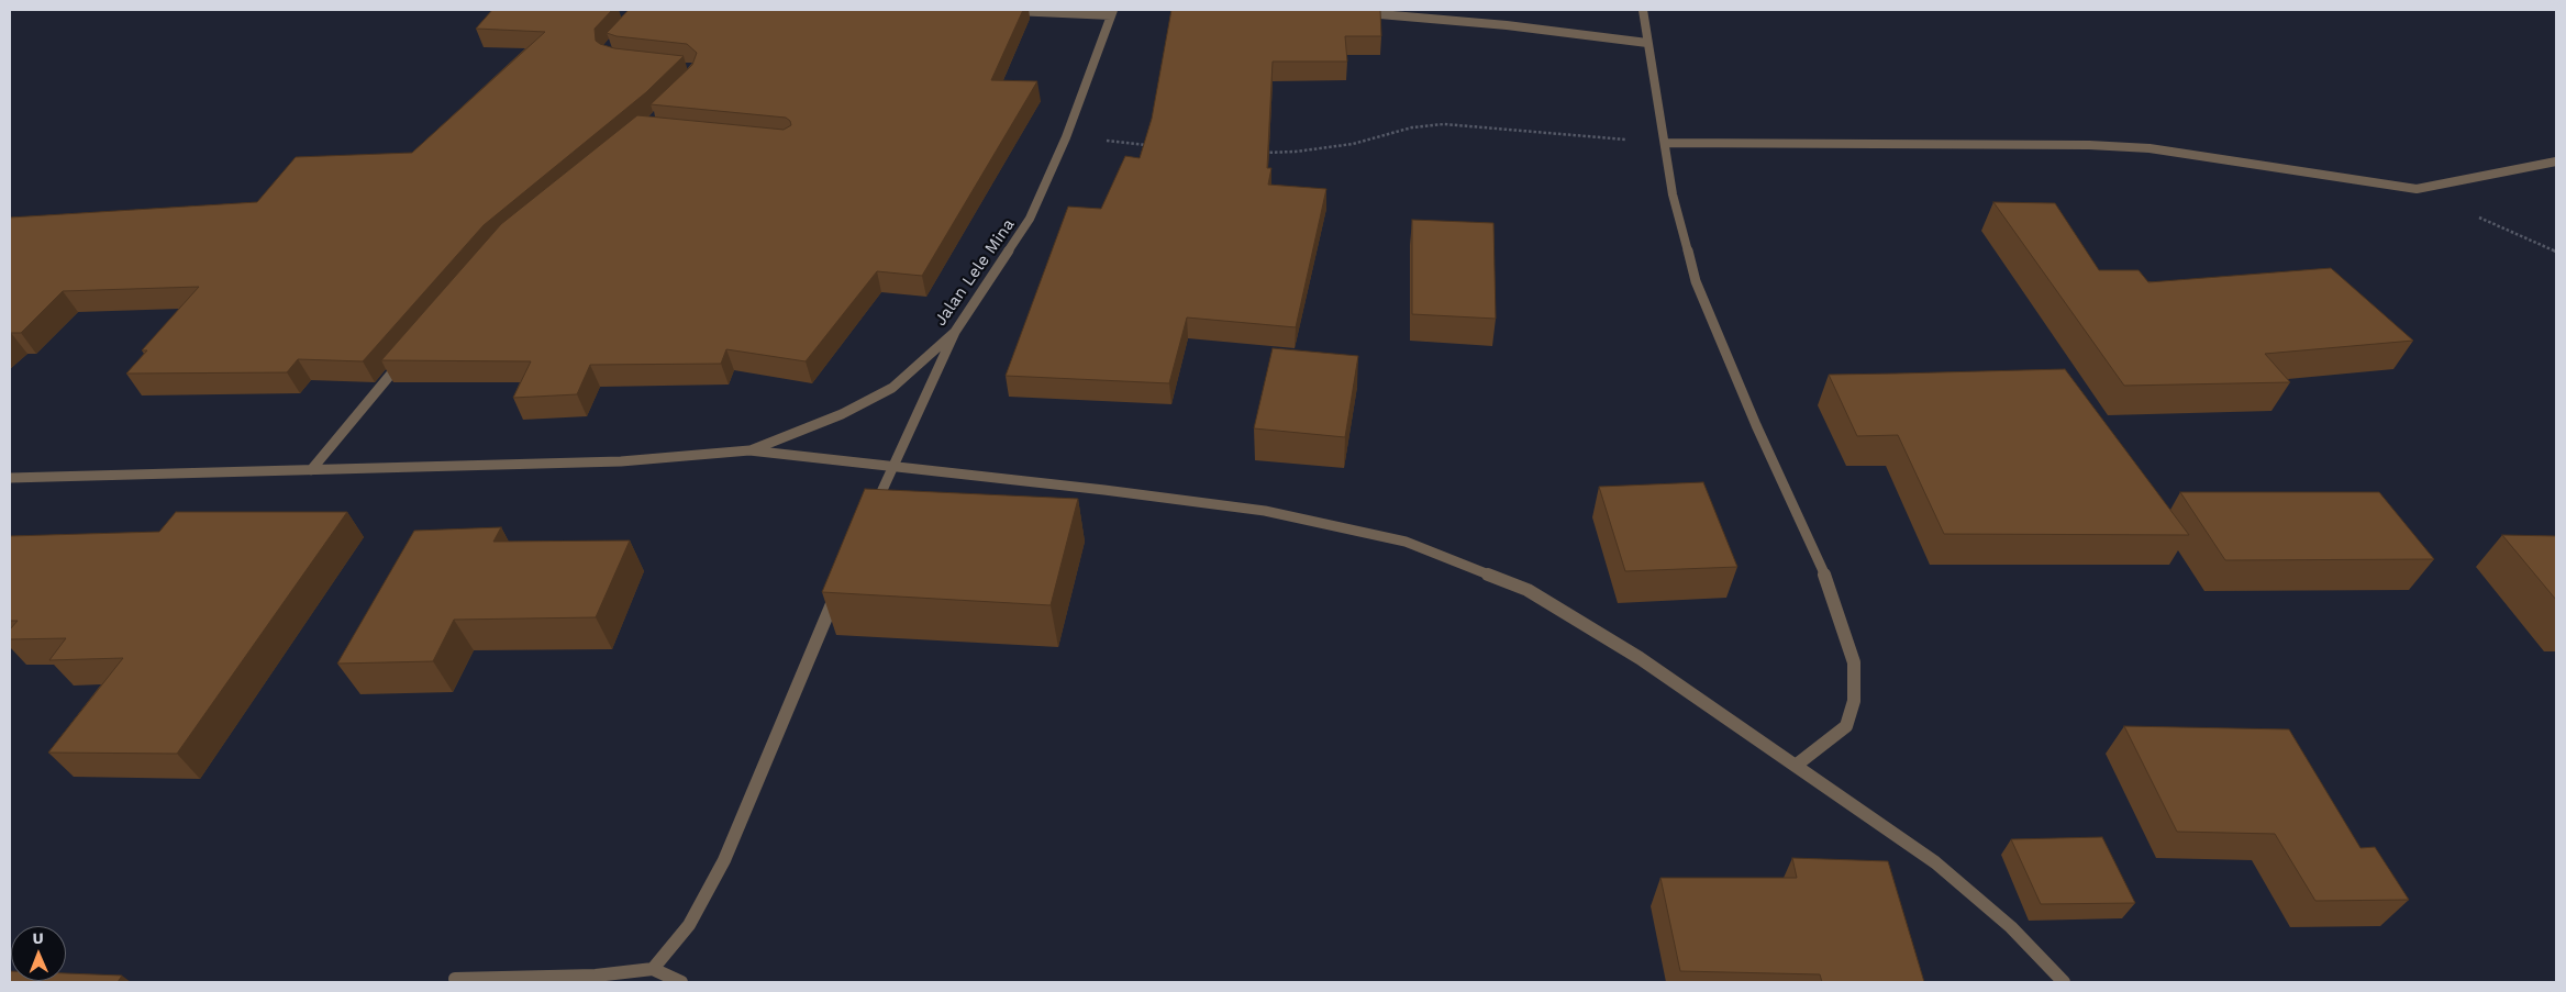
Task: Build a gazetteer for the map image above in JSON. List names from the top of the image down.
{
  "streets": {
    "street": ["Jalan Lele Mina"]
  },
  "north": "top"
}
